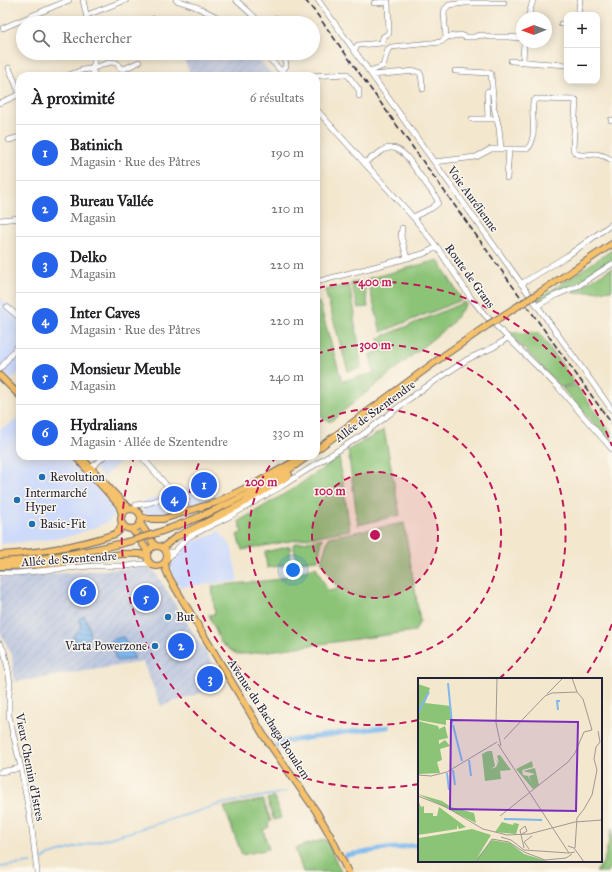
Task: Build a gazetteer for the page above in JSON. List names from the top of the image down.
{
  "streets": {
    "main road": ["Avenue du Bachaga Boualem"],
    "street": [
      "Voie Aurélienne",
      "Route de Grans",
      "Allée de Szentendre",
      "Vieux Chemin d'Istres"
    ]
  },
  "crossings": [
    ["Route de Grans", "Allée de Szentendre"]
  ],
  "places": [
    "Revolution",
    "Intermarché Hyper",
    "Basic-Fit",
    "But",
    "Varta Powerzone"
  ],
  "north": "left",
  "page": {
    "map_buttons": ["+", "−"],
    "search": "Rechercher",
    "heading": ["À proximité", "6 résultats"],
    "list": [
      {
        "mark": "1",
        "name": "Batinich",
        "note": "Magasin · Rue des Pâtres",
        "value": "190 m"
      },
      {
        "mark": "2",
        "name": "Bureau Vallée",
        "note": "Magasin",
        "value": "210 m"
      },
      {
        "mark": "3",
        "name": "Delko",
        "note": "Magasin",
        "value": "220 m"
      },
      {
        "mark": "4",
        "name": "Inter Caves",
        "note": "Magasin · Rue des Pâtres",
        "value": "220 m"
      },
      {
        "mark": "5",
        "name": "Monsieur Meuble",
        "note": "Magasin",
        "value": "240 m"
      },
      {
        "mark": "6",
        "name": "Hydralians",
        "note": "Magasin · Allée de Szentendre",
        "value": "330 m"
      }
    ],
    "pins": [
      "1",
      "4",
      "6",
      "5",
      "2",
      "3"
    ]
  },
  "rings": [
    "400 m",
    "300 m",
    "200 m",
    "100 m"
  ]
}
